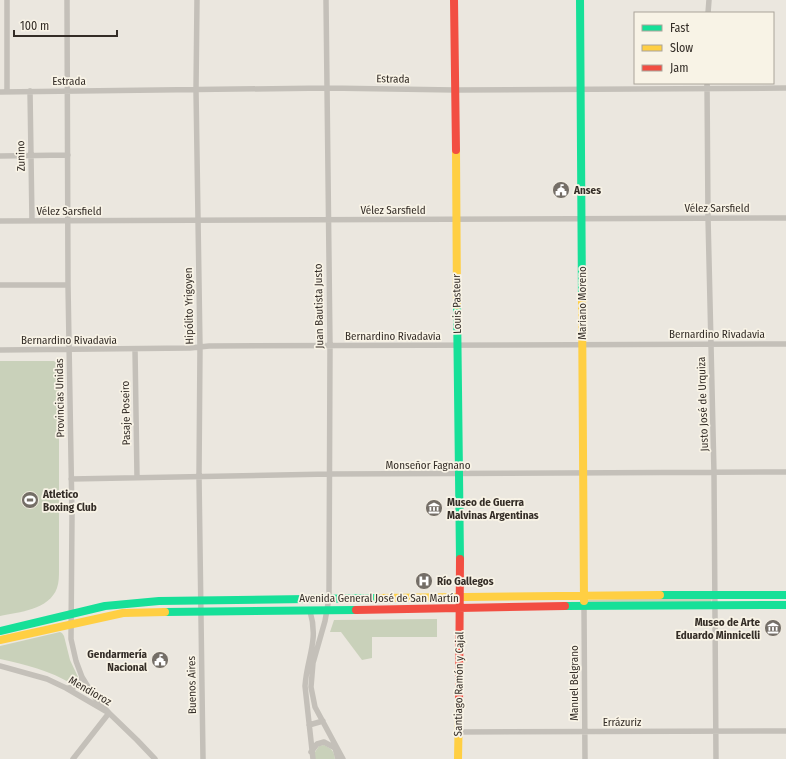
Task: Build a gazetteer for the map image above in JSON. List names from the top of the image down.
{
  "streets": {
    "main road": [
      "Mariano Moreno",
      "Louis Pasteur",
      "Avenida General José de San Martín",
      "Santiago Ramón y Cajal"
    ],
    "street": [
      "Estrada",
      "Zunino",
      "Vélez Sarsfield",
      "Hipólito Yrigoyen",
      "Juan Bautista Justo",
      "Bernardino Rivadavia",
      "Provincias Unidas",
      "Justo José de Urquiza",
      "Pasaje Poseiro",
      "Monseñor Fagnano",
      "Manuel Belgrano",
      "Buenos Aires",
      "Mendioroz",
      "Errázuriz"
    ]
  },
  "crossings": [
    ["Estrada", "Zunino"],
    ["Estrada", "Mariano Moreno"],
    ["Estrada", "Louis Pasteur"],
    ["Estrada", "Hipólito Yrigoyen"],
    ["Estrada", "Juan Bautista Justo"],
    ["Estrada", "Provincias Unidas"],
    ["Estrada", "Justo José de Urquiza"],
    ["Zunino", "Vélez Sarsfield"],
    ["Vélez Sarsfield", "Mariano Moreno"],
    ["Vélez Sarsfield", "Louis Pasteur"],
    ["Vélez Sarsfield", "Hipólito Yrigoyen"],
    ["Vélez Sarsfield", "Juan Bautista Justo"],
    ["Vélez Sarsfield", "Provincias Unidas"],
    ["Vélez Sarsfield", "Justo José de Urquiza"],
    ["Mariano Moreno", "Bernardino Rivadavia"],
    ["Mariano Moreno", "Monseñor Fagnano"],
    ["Mariano Moreno", "Avenida General José de San Martín"],
    ["Mariano Moreno", "Manuel Belgrano"],
    ["Louis Pasteur", "Bernardino Rivadavia"],
    ["Louis Pasteur", "Monseñor Fagnano"],
    ["Louis Pasteur", "Avenida General José de San Martín"],
    ["Louis Pasteur", "Santiago Ramón y Cajal"],
    ["Hipólito Yrigoyen", "Bernardino Rivadavia"],
    ["Hipólito Yrigoyen", "Monseñor Fagnano"],
    ["Hipólito Yrigoyen", "Avenida General José de San Martín"],
    ["Hipólito Yrigoyen", "Buenos Aires"],
    ["Juan Bautista Justo", "Bernardino Rivadavia"],
    ["Juan Bautista Justo", "Monseñor Fagnano"],
    ["Juan Bautista Justo", "Avenida General José de San Martín"],
    ["Bernardino Rivadavia", "Provincias Unidas"],
    ["Bernardino Rivadavia", "Justo José de Urquiza"],
    ["Bernardino Rivadavia", "Pasaje Poseiro"],
    ["Provincias Unidas", "Monseñor Fagnano"],
    ["Provincias Unidas", "Avenida General José de San Martín"],
    ["Provincias Unidas", "Mendioroz"],
    ["Justo José de Urquiza", "Monseñor Fagnano"],
    ["Justo José de Urquiza", "Avenida General José de San Martín"],
    ["Justo José de Urquiza", "Errázuriz"],
    ["Pasaje Poseiro", "Monseñor Fagnano"],
    ["Avenida General José de San Martín", "Manuel Belgrano"],
    ["Avenida General José de San Martín", "Santiago Ramón y Cajal"],
    ["Avenida General José de San Martín", "Buenos Aires"],
    ["Manuel Belgrano", "Errázuriz"],
    ["Santiago Ramón y Cajal", "Errázuriz"]
  ],
  "places": {
    "public building": ["Anses", "Gendarmería Nacional"],
    "sports": ["Atletico Boxing Club"],
    "museum": ["Museo de Guerra Malvinas Argentinas", "Museo de Arte Eduardo Minnicelli"],
    "hospital": ["Río Gallegos"]
  },
  "legend": ["Fast", "Slow", "Jam"],
  "scale_bar": "100 m"
}
